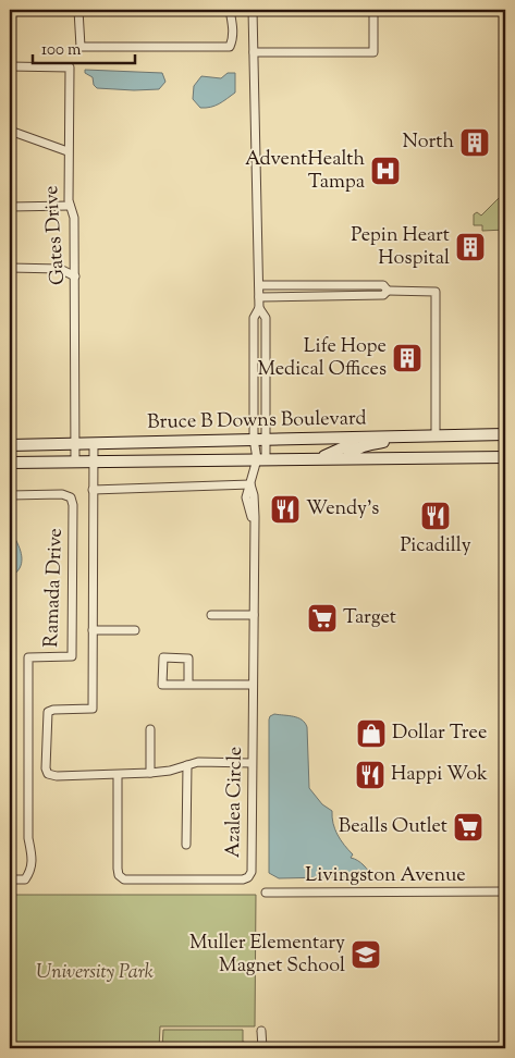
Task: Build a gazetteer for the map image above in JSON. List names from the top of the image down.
{
  "streets": {
    "main road": ["Bruce B Downs Boulevard"],
    "street": [
      "Gates Drive",
      "Ramada Drive",
      "Azalea Circle",
      "Livingston Avenue"
    ]
  },
  "crossings": [
    ["Gates Drive", "Bruce B Downs Boulevard"],
    ["Bruce B Downs Boulevard", "Azalea Circle"]
  ],
  "parks": ["University Park"],
  "places": {
    "building": ["North", "Pepin Heart Hospital", "Life Hope Medical Offices"],
    "hospital": ["AdventHealth Tampa"],
    "restaurant": ["Wendy's", "Picadilly", "Happi Wok"],
    "supermarket": ["Target", "Bealls Outlet"],
    "shop": ["Dollar Tree"],
    "school or university": ["Muller Elementary Magnet School"]
  },
  "scale_bar": "100 m"
}
